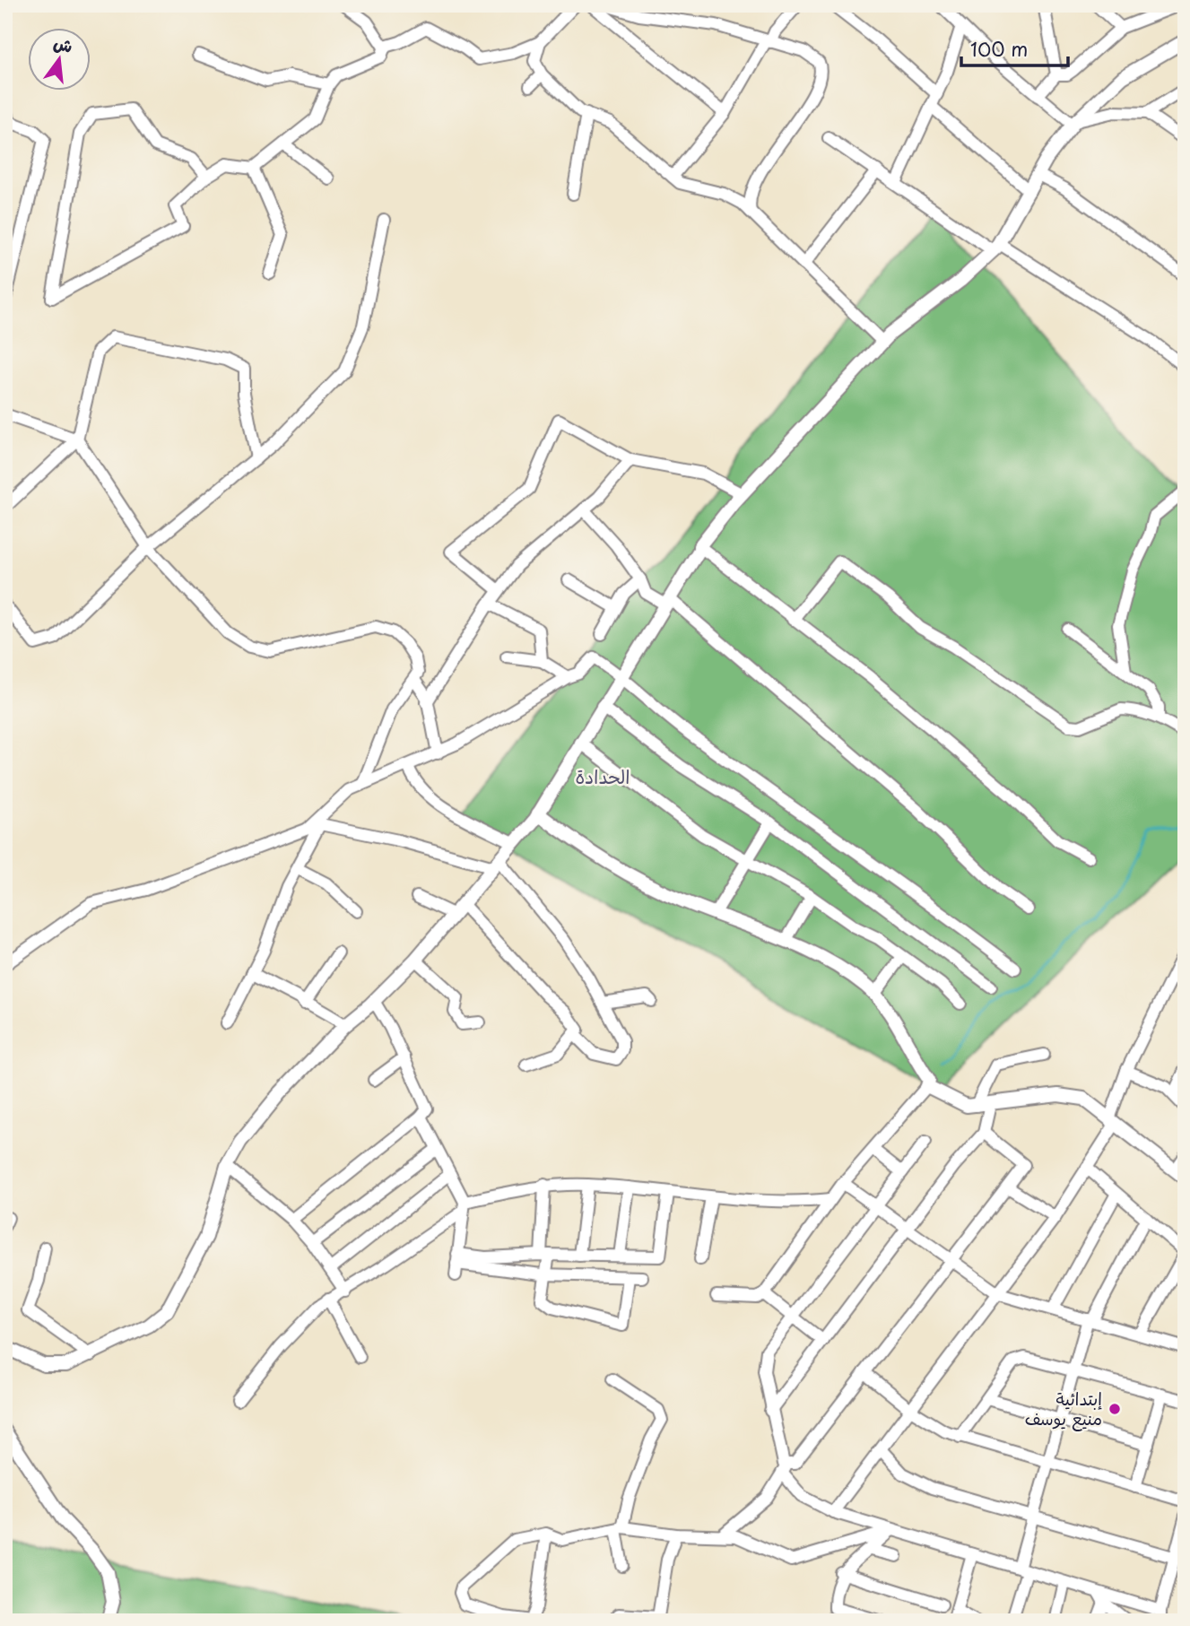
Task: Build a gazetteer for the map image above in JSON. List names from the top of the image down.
{
  "districts": ["الحدادة"],
  "places": ["إبتدائية منيع يوسف"],
  "scale_bar": "100 m",
  "north": "top"
}
